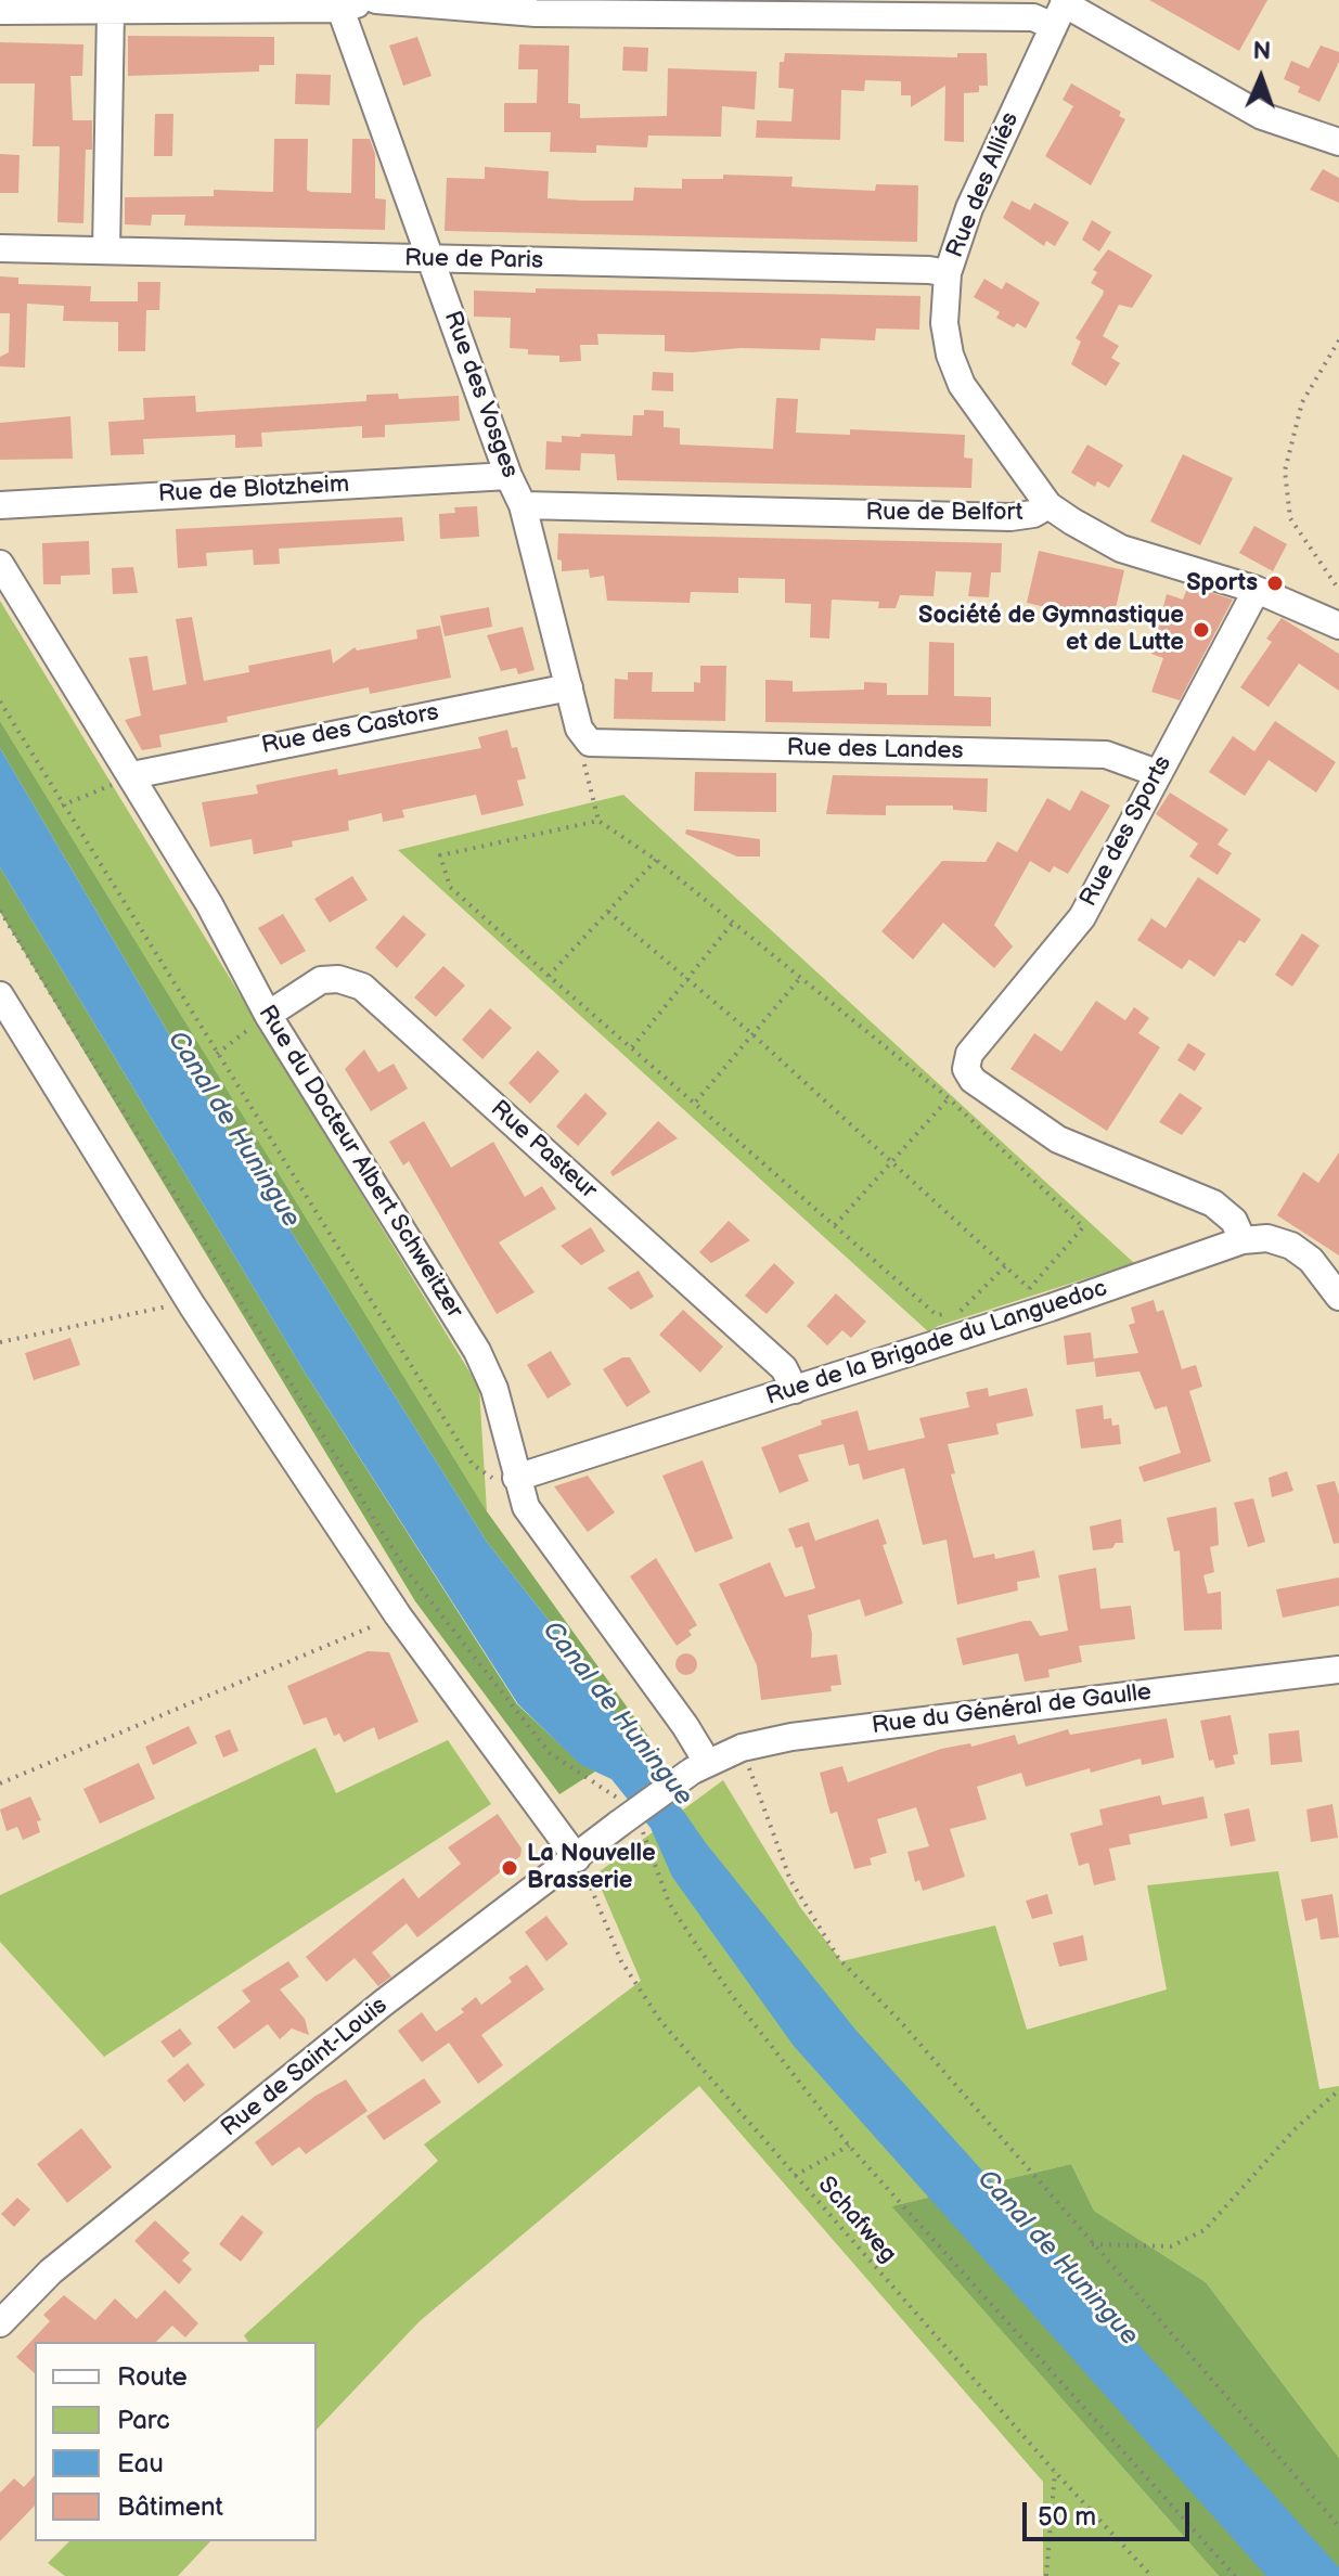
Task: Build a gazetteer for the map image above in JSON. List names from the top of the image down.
{
  "streets": {
    "street": [
      "Rue des Alliés",
      "Rue de Paris",
      "Rue des Vosges",
      "Rue de Blotzheim",
      "Rue de Belfort",
      "Rue des Castors",
      "Rue des Landes",
      "Rue des Sports",
      "Rue Pasteur",
      "Rue du Docteur Albert Schweitzer",
      "Rue de la Brigade du Languedoc",
      "Rue du Général de Gaulle",
      "Rue de Saint-Louis"
    ],
    "path": ["Schafweg"]
  },
  "crossings": [
    ["Rue des Alliés", "Rue de Paris"],
    ["Rue des Alliés", "Rue de Belfort"],
    ["Rue de Paris", "Rue des Vosges"],
    ["Rue des Vosges", "Rue de Blotzheim"],
    ["Rue des Vosges", "Rue de Belfort"],
    ["Rue des Vosges", "Rue des Castors"],
    ["Rue des Vosges", "Rue des Landes"],
    ["Rue de Belfort", "Rue des Sports"],
    ["Rue des Castors", "Rue du Docteur Albert Schweitzer"],
    ["Rue des Landes", "Rue des Sports"],
    ["Rue des Sports", "Rue de la Brigade du Languedoc"],
    ["Rue Pasteur", "Rue du Docteur Albert Schweitzer"],
    ["Rue Pasteur", "Rue de la Brigade du Languedoc"],
    ["Rue du Docteur Albert Schweitzer", "Rue de la Brigade du Languedoc"],
    ["Rue du Docteur Albert Schweitzer", "Rue du Général de Gaulle"],
    ["Rue du Général de Gaulle", "Rue de Saint-Louis"],
    ["Rue de Saint-Louis", "Schafweg"]
  ],
  "water": ["Canal de Huningue"],
  "places": ["Sports", "Société de Gymnastique et de Lutte", "La Nouvelle Brasserie"],
  "legend": [
    "Route",
    "Parc",
    "Eau",
    "Bâtiment"
  ],
  "scale_bar": "50 m",
  "north": "top"
}
